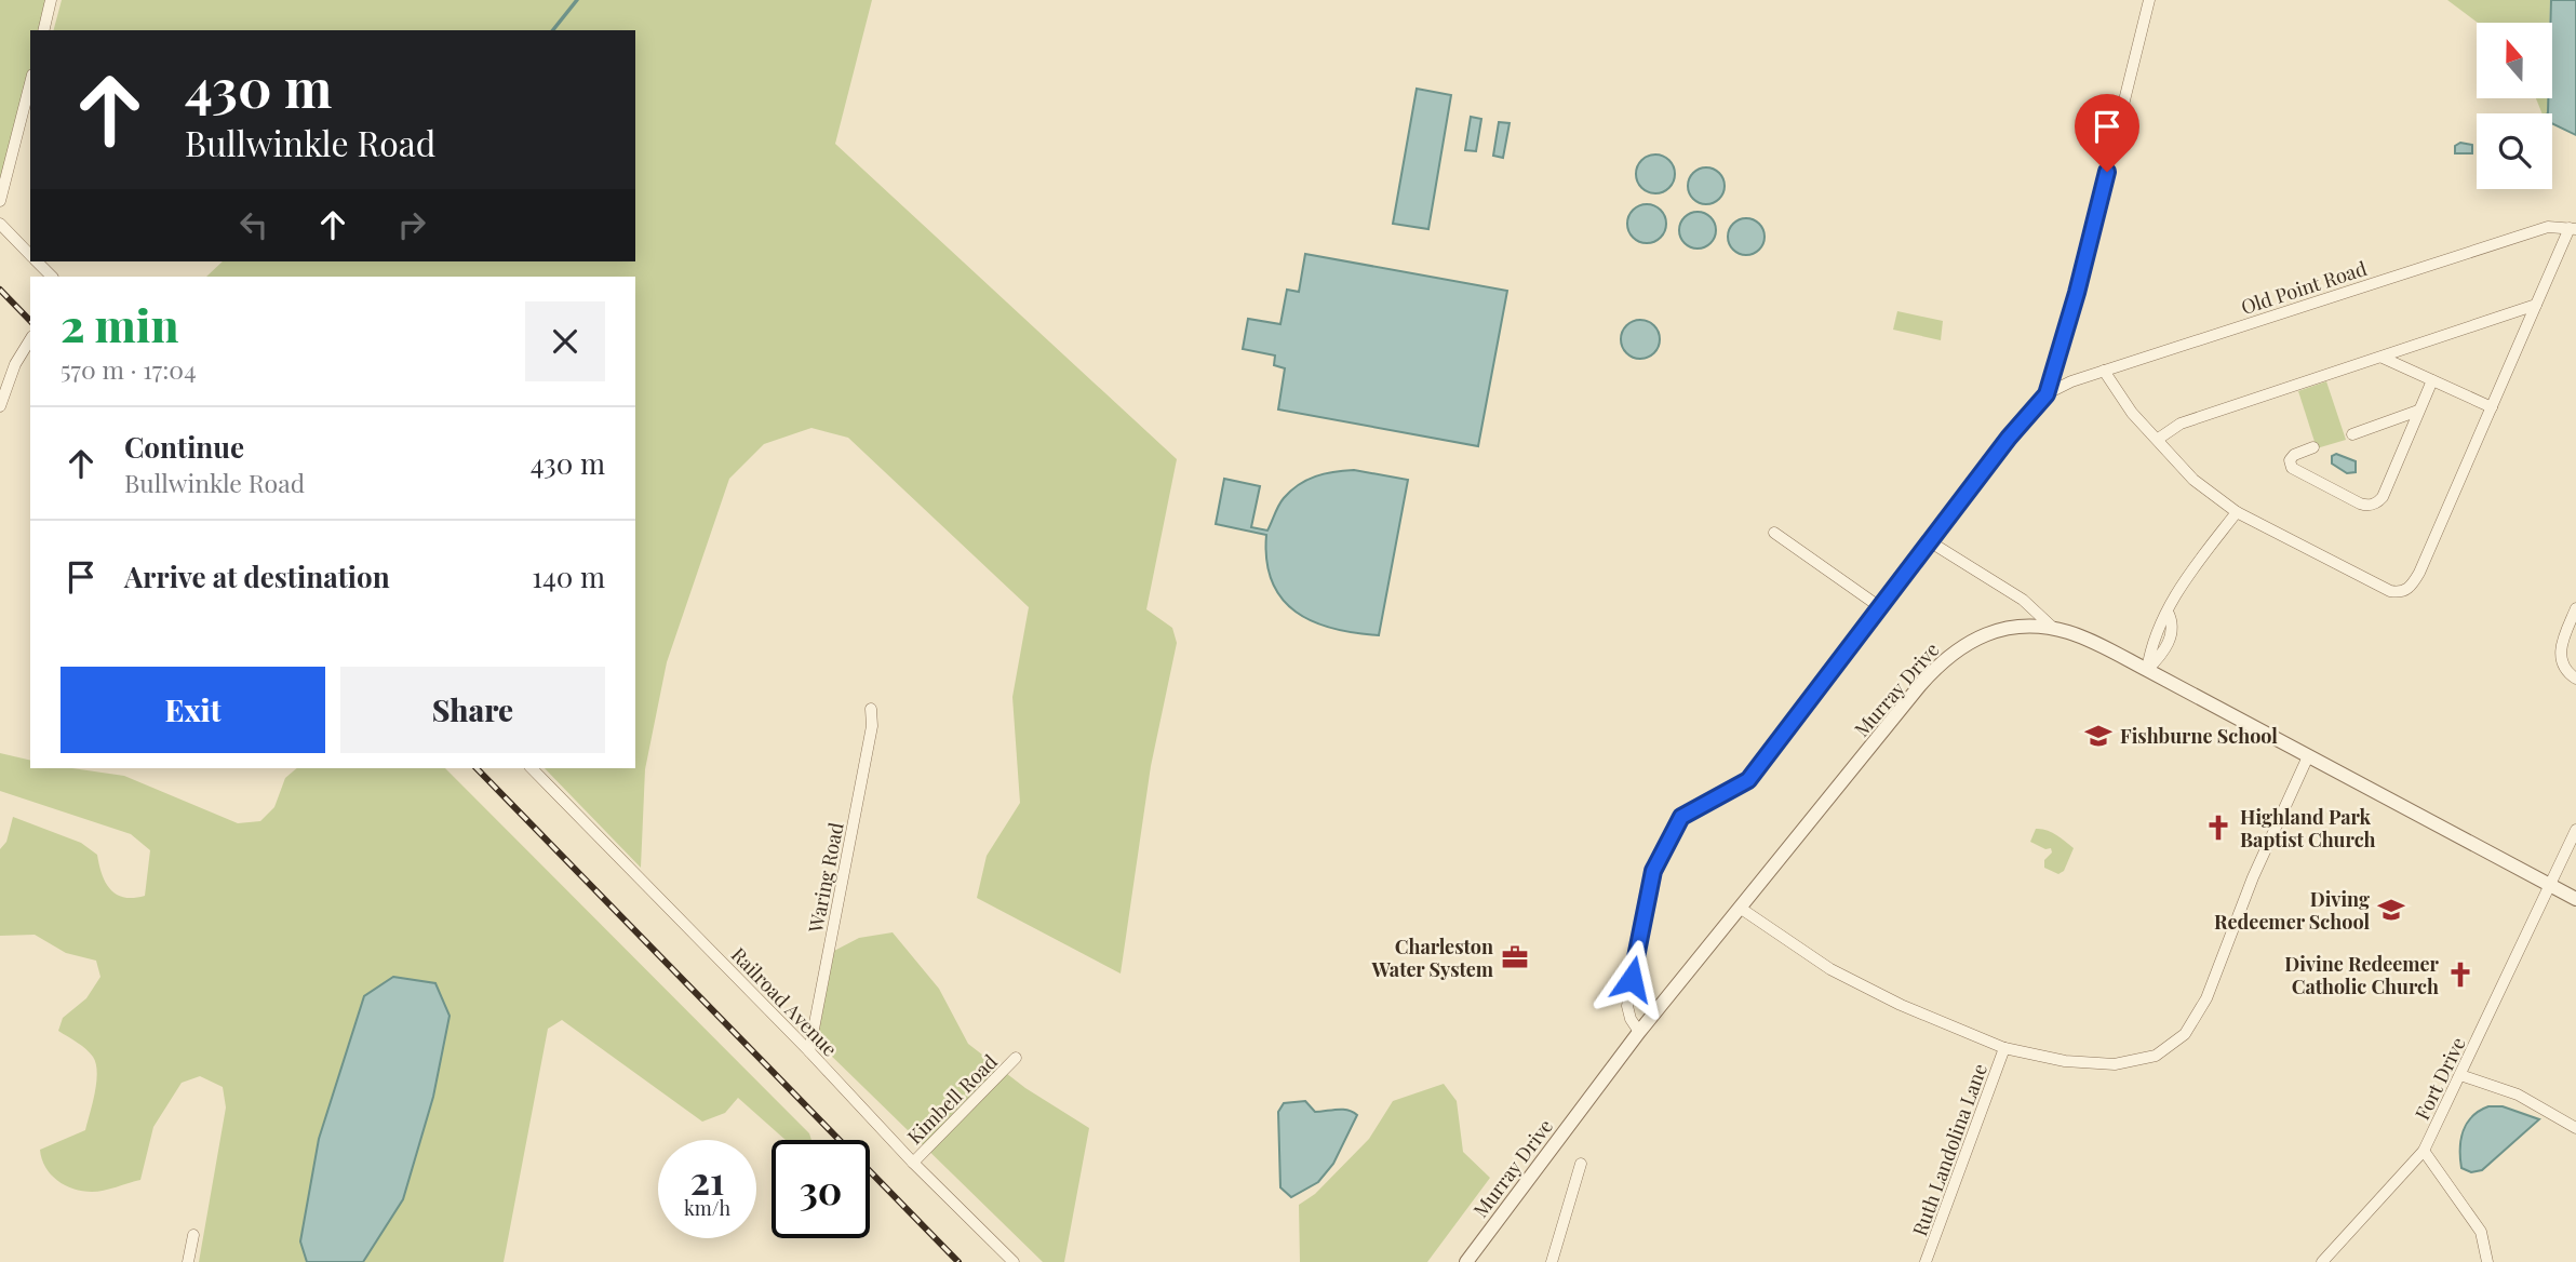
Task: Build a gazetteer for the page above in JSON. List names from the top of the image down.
{
  "streets": {
    "street": [
      "Old Point Road",
      "Murray Drive",
      "Waring Road",
      "Railroad Avenue",
      "Fort Drive",
      "Kimbell Road",
      "Ruth Landolina Lane"
    ]
  },
  "crossings": [
    ["Murray Drive", "Fort Drive"],
    ["Waring Road", "Railroad Avenue"],
    ["Railroad Avenue", "Kimbell Road"]
  ],
  "places": {
    "school or university": ["Fishburne School", "Diving Redeemer School"],
    "church": ["Highland Park Baptist Church", "Divine Redeemer Catholic Church"],
    "office": ["Charleston Water System"]
  },
  "north": "top",
  "page": {
    "turn": ["430 m", "Bullwinkle Road"],
    "heading": ["2 min", "570 m · 17:04"],
    "list": [
      {
        "name": "Continue",
        "note": "Bullwinkle Road",
        "value": "430 m"
      },
      {
        "name": "Arrive at destination",
        "value": "140 m"
      }
    ],
    "buttons": ["Exit", "Share"],
    "speed": "21 km/h",
    "limit": "30"
  }
}
